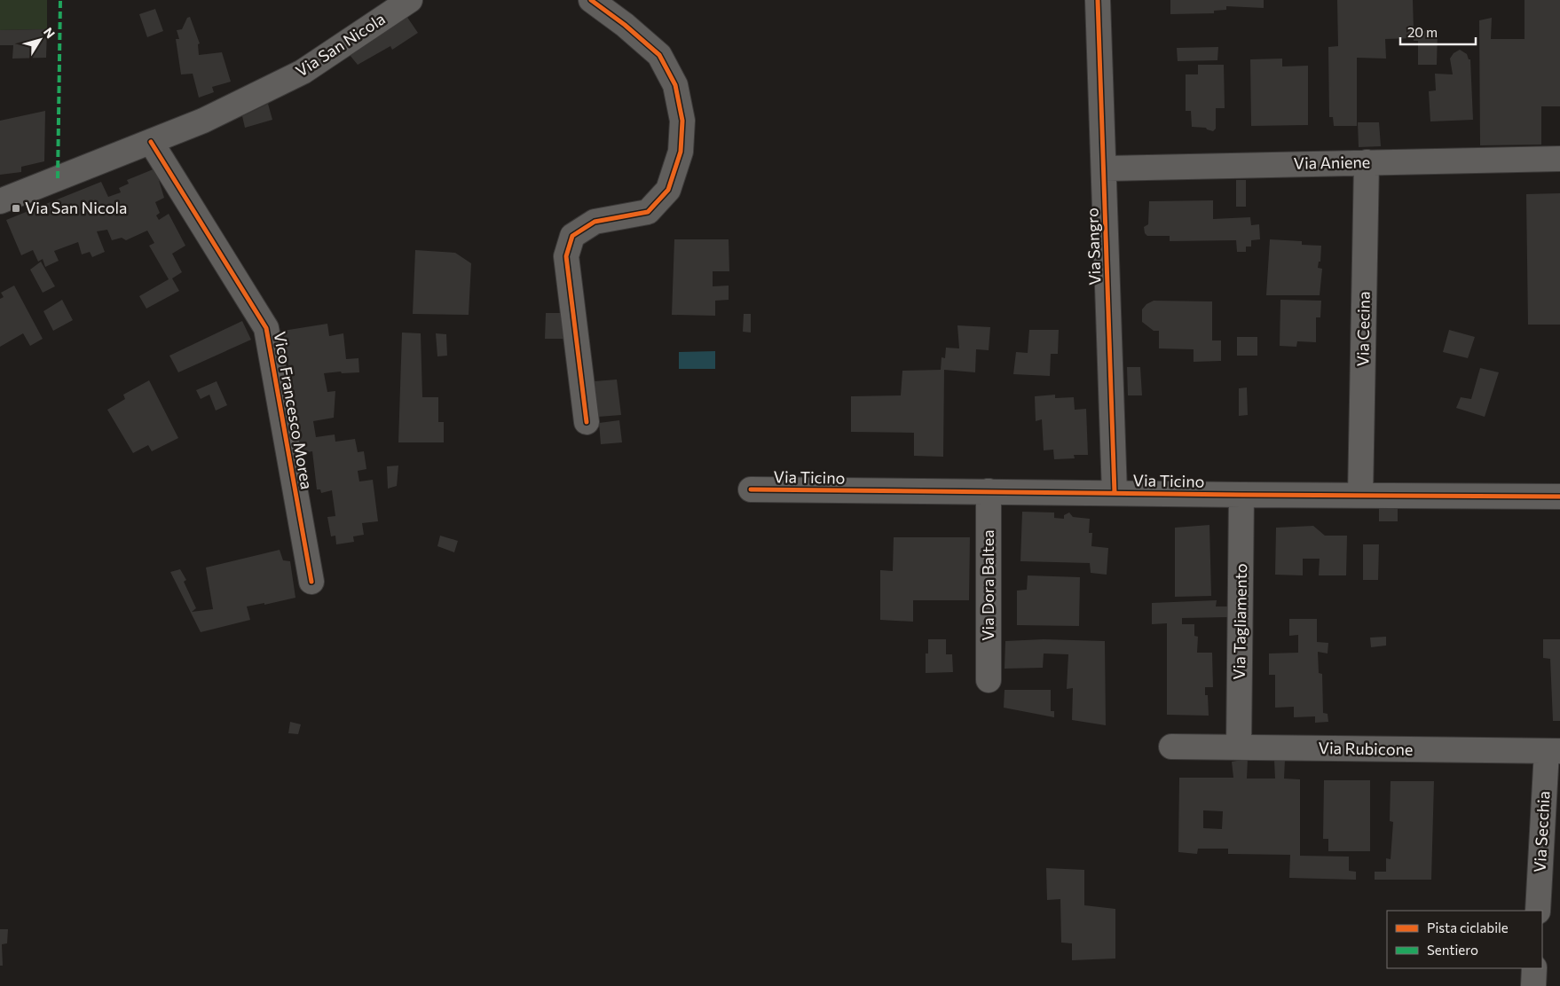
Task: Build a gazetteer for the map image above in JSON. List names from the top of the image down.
{
  "streets": {
    "street": [
      "Via San Nicola",
      "Via Aniene",
      "Via Sangro",
      "Via Cecina",
      "Vico Francesco Morea",
      "Via Ticino",
      "Via Dora Baltea",
      "Via Tagliamento",
      "Via Rubicone",
      "Via Secchia"
    ]
  },
  "crossings": [
    ["Via San Nicola", "Vico Francesco Morea"],
    ["Via Aniene", "Via Sangro"],
    ["Via Aniene", "Via Cecina"],
    ["Via Sangro", "Via Ticino"],
    ["Via Cecina", "Via Ticino"],
    ["Via Ticino", "Via Dora Baltea"],
    ["Via Ticino", "Via Tagliamento"],
    ["Via Tagliamento", "Via Rubicone"],
    ["Via Rubicone", "Via Secchia"]
  ],
  "places": {
    "transit": ["Via San Nicola"]
  },
  "legend": ["Pista ciclabile", "Sentiero"],
  "scale_bar": "20 m",
  "north": "top right"
}
